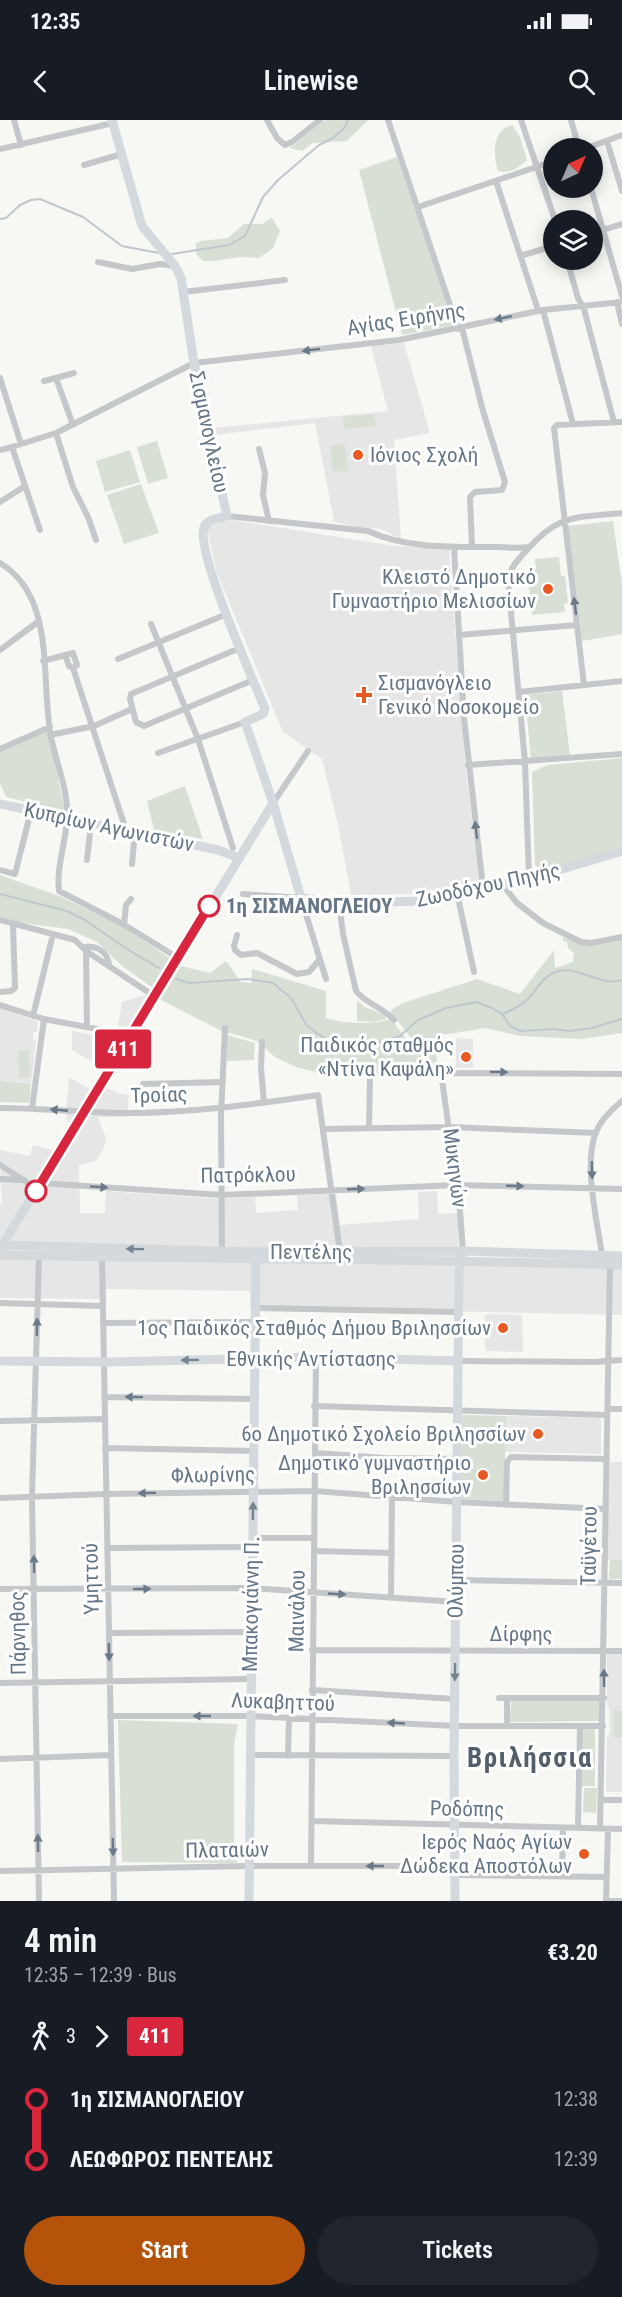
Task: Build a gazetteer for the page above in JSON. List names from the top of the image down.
{
  "streets": {
    "street": [
      "Αγίας Ειρήνης",
      "Σισμανογλείου",
      "Κυπρίων Αγωνιστών",
      "Ζωοδόχου Πηγής",
      "Τροίας",
      "Μυκηνών",
      "Πατρόκλου",
      "Πεντέλης",
      "Εθνικής Αντίστασης",
      "Φλωρίνης",
      "Ταϋγέτου",
      "Υμηττού",
      "Ολύμπου",
      "Μπακογιάννη Π.",
      "Μαινάλου",
      "Πάρνηθος",
      "Δίρφης",
      "Λυκαβηττού",
      "Ροδόπης",
      "Πλαταιών"
    ]
  },
  "crossings": [
    ["Αγίας Ειρήνης", "Σισμανογλείου"],
    ["Μυκηνών", "Πατρόκλου"],
    ["Μυκηνών", "Πεντέλης"],
    ["Μυκηνών", "Ολύμπου"],
    ["Πεντέλης", "Ταϋγέτου"],
    ["Πεντέλης", "Υμηττού"],
    ["Πεντέλης", "Ολύμπου"],
    ["Πεντέλης", "Μπακογιάννη Π."],
    ["Πεντέλης", "Πάρνηθος"],
    ["Εθνικής Αντίστασης", "Ταϋγέτου"],
    ["Εθνικής Αντίστασης", "Υμηττού"],
    ["Εθνικής Αντίστασης", "Ολύμπου"],
    ["Εθνικής Αντίστασης", "Μπακογιάννη Π."],
    ["Εθνικής Αντίστασης", "Μαινάλου"],
    ["Εθνικής Αντίστασης", "Πάρνηθος"],
    ["Φλωρίνης", "Ταϋγέτου"],
    ["Φλωρίνης", "Υμηττού"],
    ["Φλωρίνης", "Ολύμπου"],
    ["Φλωρίνης", "Μπακογιάννη Π."],
    ["Φλωρίνης", "Μαινάλου"],
    ["Φλωρίνης", "Πάρνηθος"],
    ["Ταϋγέτου", "Δίρφης"],
    ["Ταϋγέτου", "Λυκαβηττού"],
    ["Ταϋγέτου", "Ροδόπης"],
    ["Υμηττού", "Λυκαβηττού"],
    ["Υμηττού", "Πλαταιών"],
    ["Ολύμπου", "Δίρφης"],
    ["Ολύμπου", "Λυκαβηττού"],
    ["Ολύμπου", "Ροδόπης"],
    ["Ολύμπου", "Πλαταιών"],
    ["Μπακογιάννη Π.", "Λυκαβηττού"],
    ["Μπακογιάννη Π.", "Πλαταιών"],
    ["Μαινάλου", "Δίρφης"],
    ["Μαινάλου", "Λυκαβηττού"],
    ["Μαινάλου", "Ροδόπης"],
    ["Μαινάλου", "Πλαταιών"],
    ["Πάρνηθος", "Πλαταιών"]
  ],
  "one_way": ["Αγίας Ειρήνης", "Πατρόκλου", "Πάρνηθος"],
  "districts": ["Βριλήσσια"],
  "places": {
    "other": [
      "Ιόνιος Σχολή",
      "Κλειστό Δημοτικό Γυμναστήριο Μελισσίων",
      "1η ΣΙΣΜΑΝΟΓΛΕΙΟΥ",
      "Παιδικός σταθμός «Ντίνα Καψάλη»",
      "1ος Παιδικός Σταθμός Δήμου Βριλησσίων",
      "6ο Δημοτικό Σχολείο Βριλησσίων",
      "Δημοτικό γυμναστήριο Βριλησσίων",
      "Ιερός Ναός Αγίων Δώδεκα Αποστόλων"
    ],
    "health": ["Σισμανόγλειο Γενικό Νοσοκομείο"]
  },
  "lines": ["bus line 411"],
  "north": "top right",
  "page": {
    "status": "12:35",
    "header": "Linewise",
    "on_map": "411",
    "heading": ["4 min", "12:35 – 12:39 · Bus", "€3.20"],
    "legs": ["3", "411"],
    "list": [
      {
        "name": "1η ΣΙΣΜΑΝΟΓΛΕΙΟΥ",
        "value": "12:38"
      },
      {
        "name": "ΛΕΩΦΩΡΟΣ ΠΕΝΤΕΛΗΣ",
        "value": "12:39"
      }
    ],
    "buttons": ["Start", "Tickets"]
  }
}
